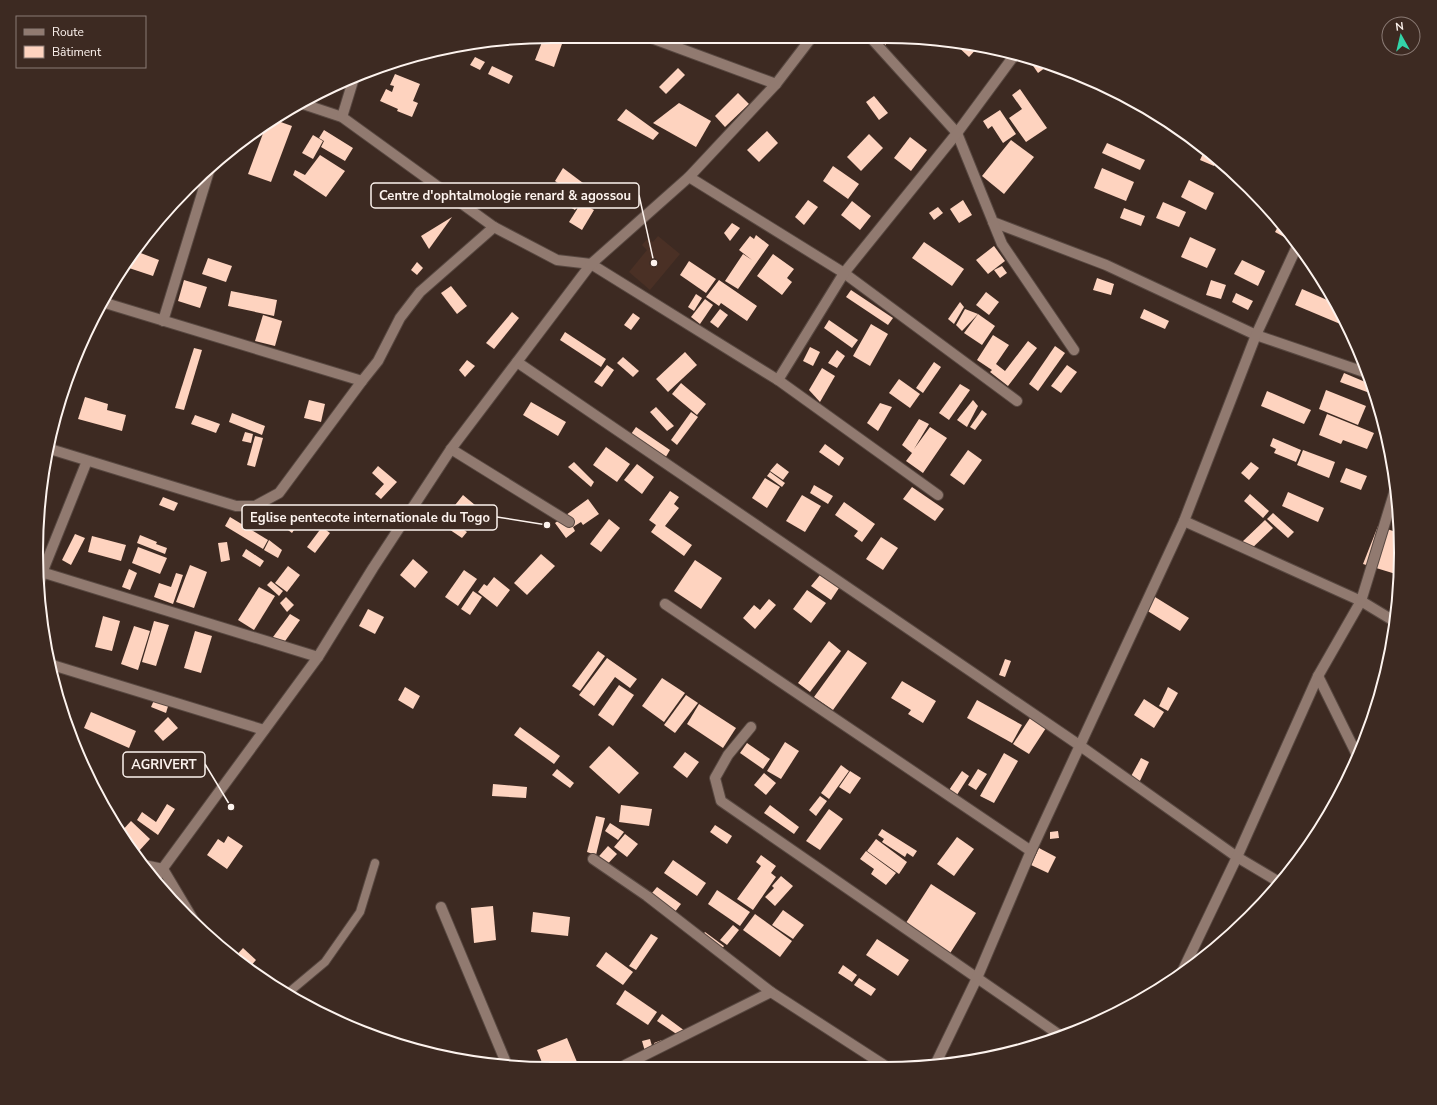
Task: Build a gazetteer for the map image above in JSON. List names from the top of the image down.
{
  "places": ["Centre d'ophtalmologie renard & agossou", "Eglise pentecote internationale du Togo", "AGRIVERT"],
  "legend": ["Route", "Bâtiment"],
  "north": "top"
}
